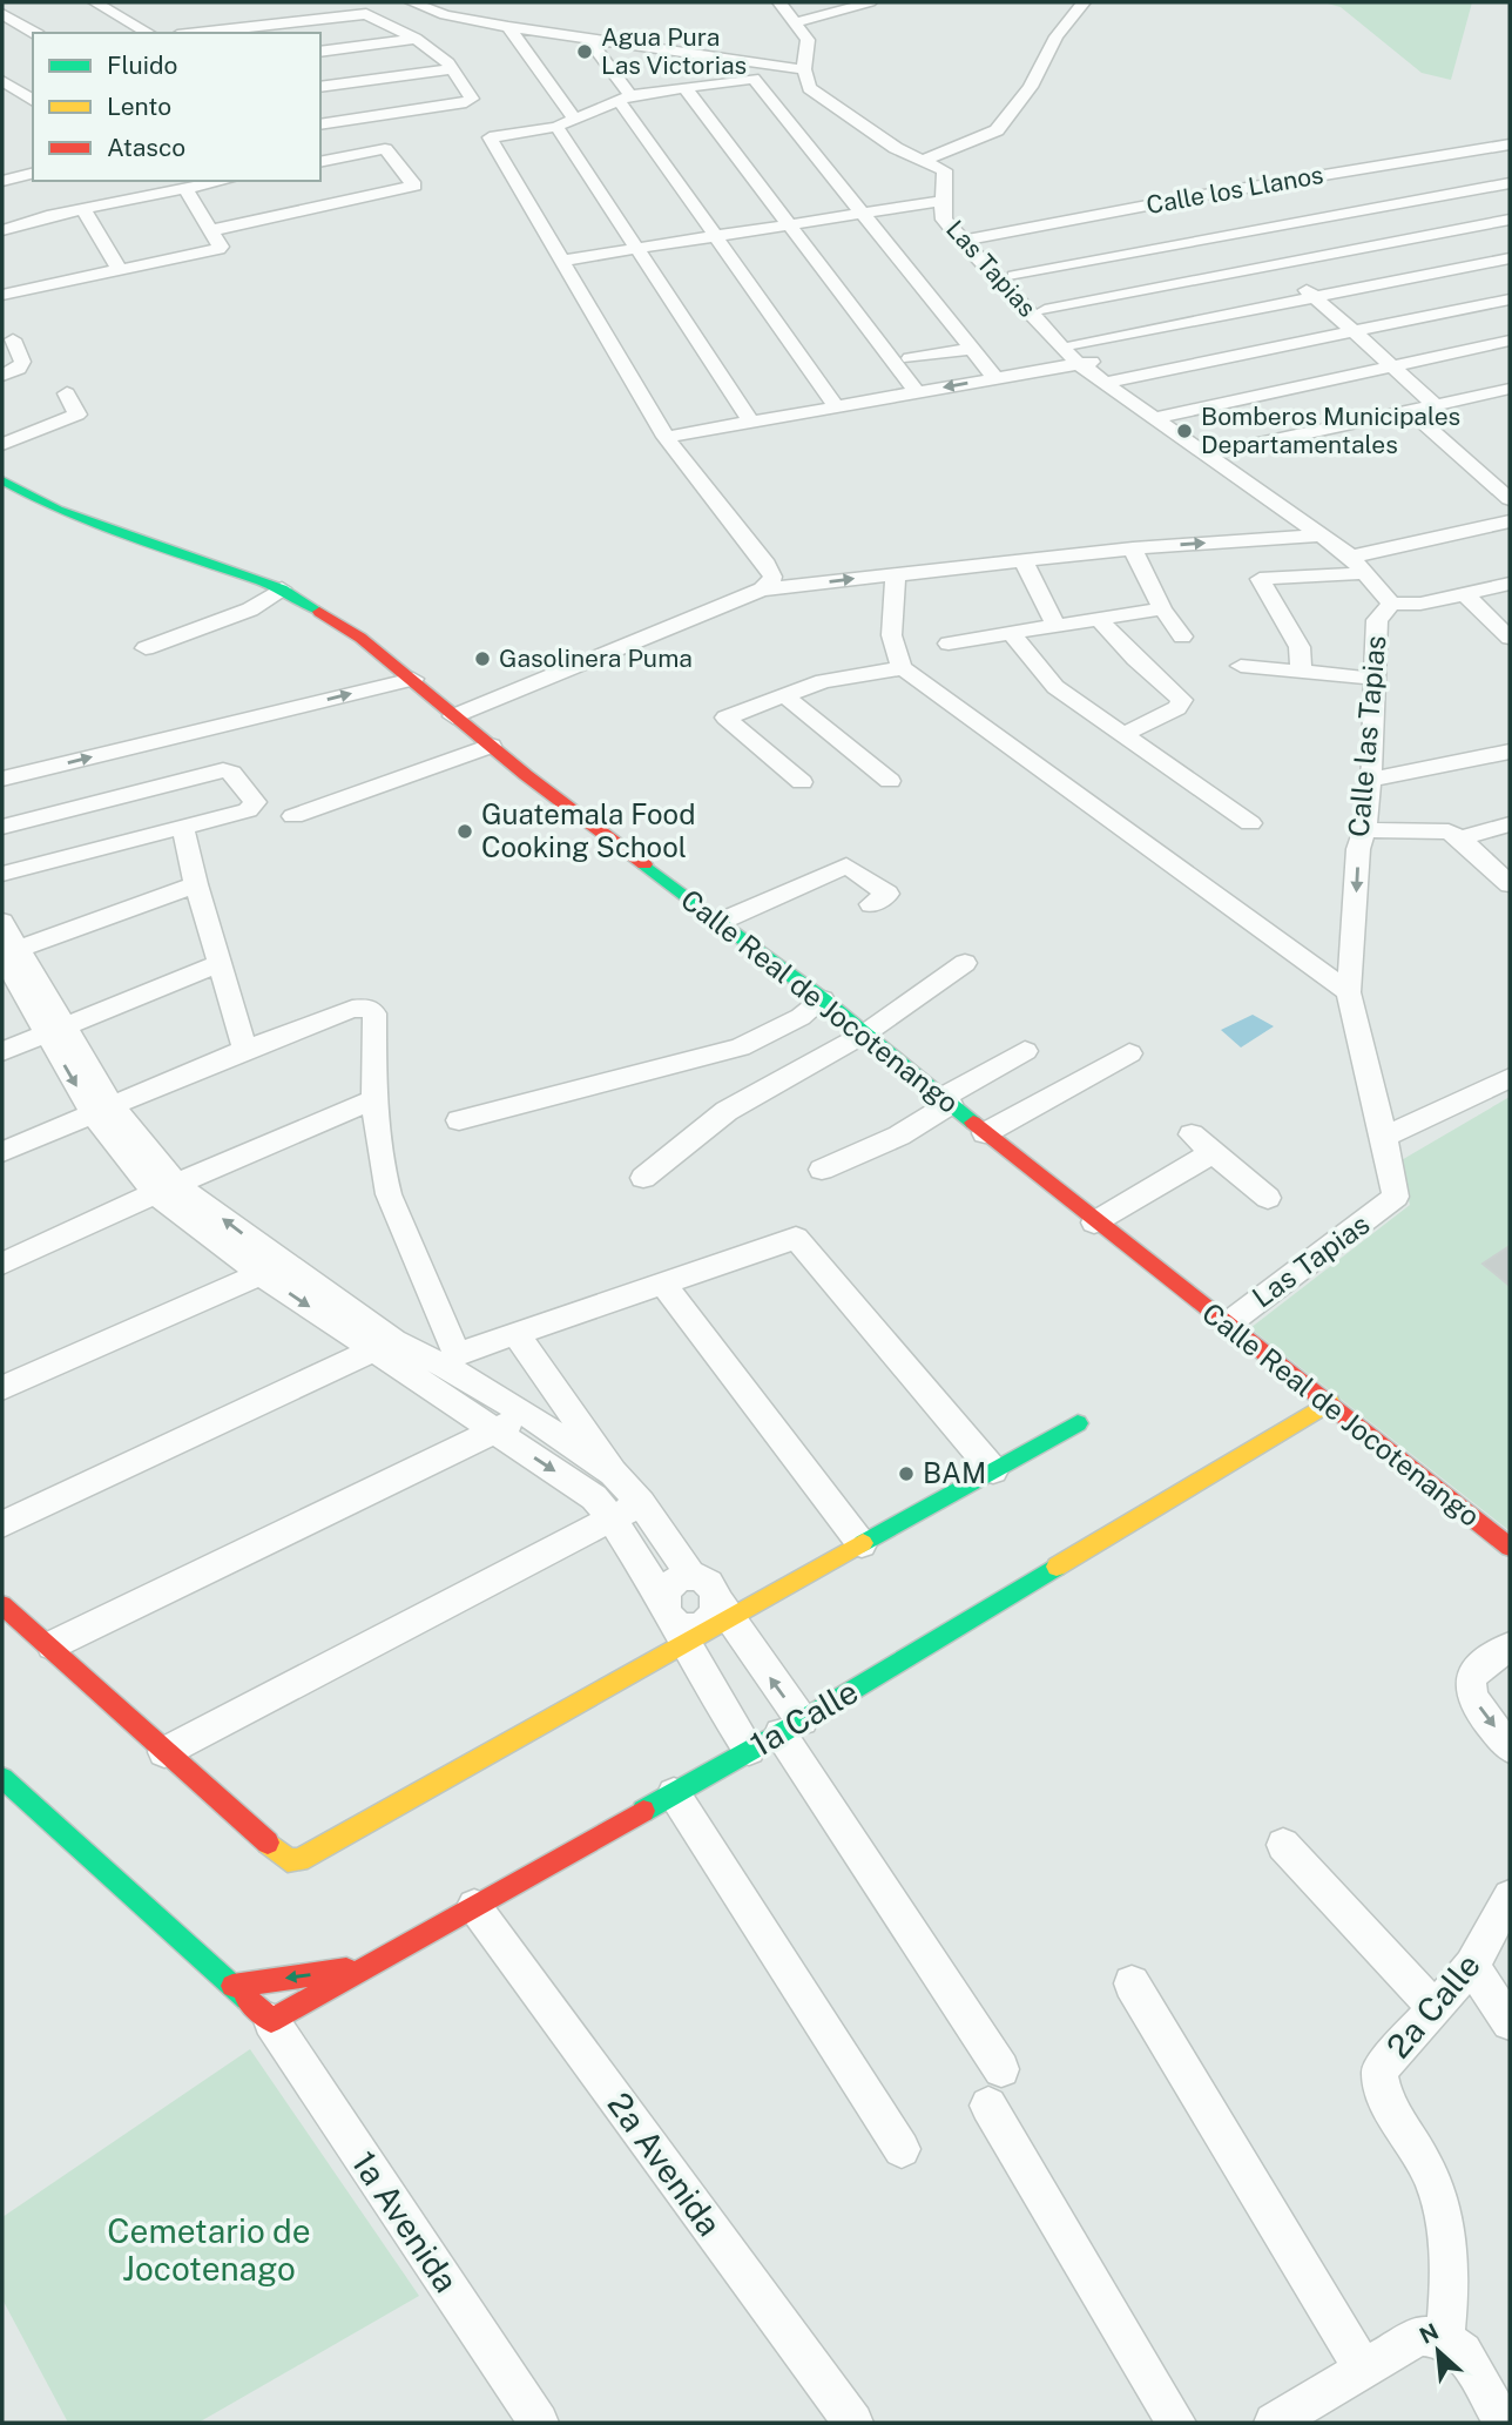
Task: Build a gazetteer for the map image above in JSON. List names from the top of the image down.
{
  "streets": {
    "street": [
      "Calle los Llanos",
      "Las Tapias",
      "Calle las Tapias",
      "Calle Real de Jocotenango",
      "1a Calle",
      "2a Calle",
      "2a Avenida",
      "1a Avenida"
    ]
  },
  "crossings": [
    ["Calle los Llanos", "Las Tapias"],
    ["Las Tapias", "Calle las Tapias"],
    ["Las Tapias", "Calle Real de Jocotenango"],
    ["Calle Real de Jocotenango", "1a Calle"],
    ["1a Calle", "2a Avenida"],
    ["1a Calle", "1a Avenida"]
  ],
  "parks": ["Cemetario de Jocotenago"],
  "places": [
    "Agua Pura Las Victorias",
    "Bomberos Municipales Departamentales",
    "Gasolinera Puma",
    "Guatemala Food Cooking School",
    "BAM"
  ],
  "legend": ["Fluido", "Lento", "Atasco"],
  "north": "top left"
}
